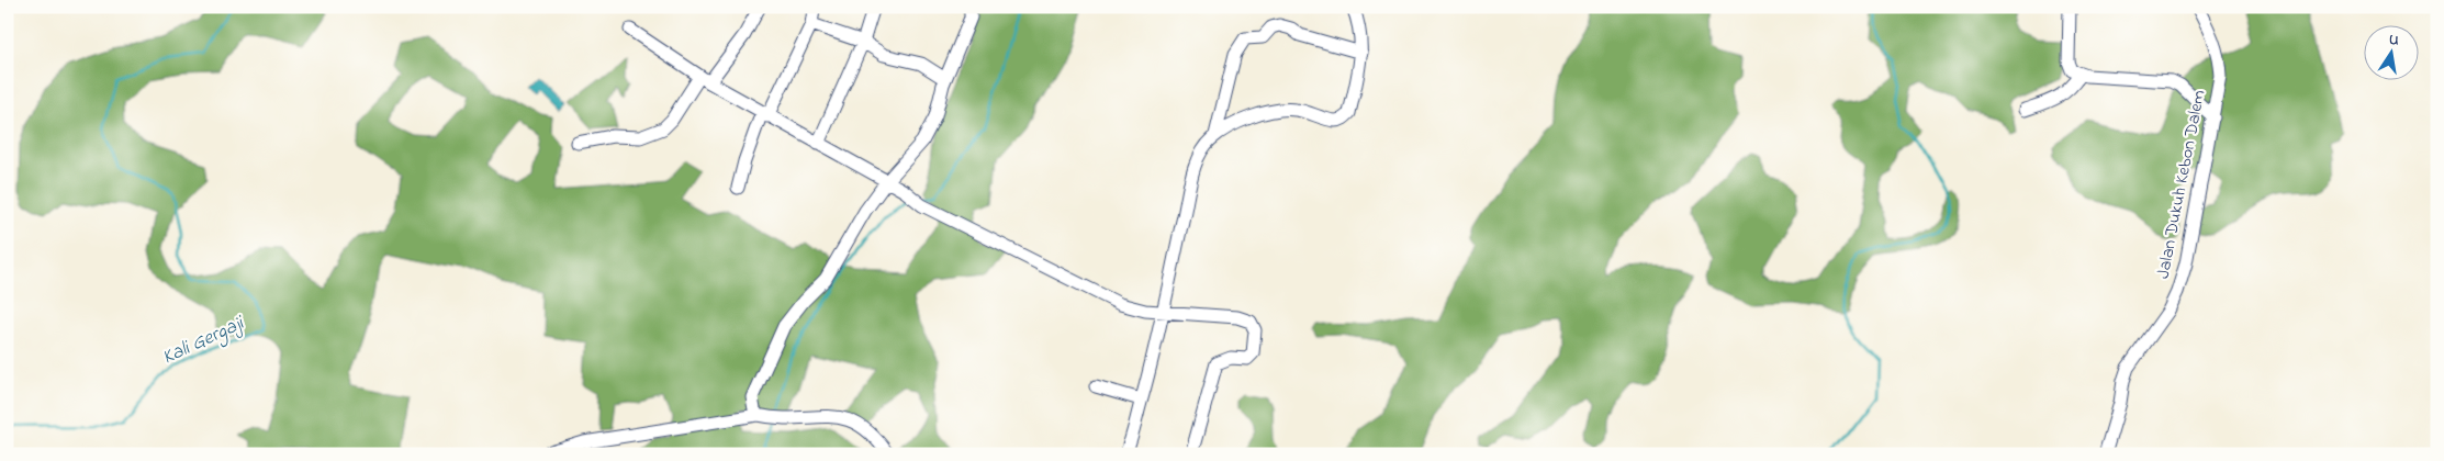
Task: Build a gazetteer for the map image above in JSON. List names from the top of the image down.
{
  "streets": {
    "street": ["Jalan Dukuh Kebon Dalem"]
  },
  "water": ["Kali Gergaji"],
  "north": "top"
}
